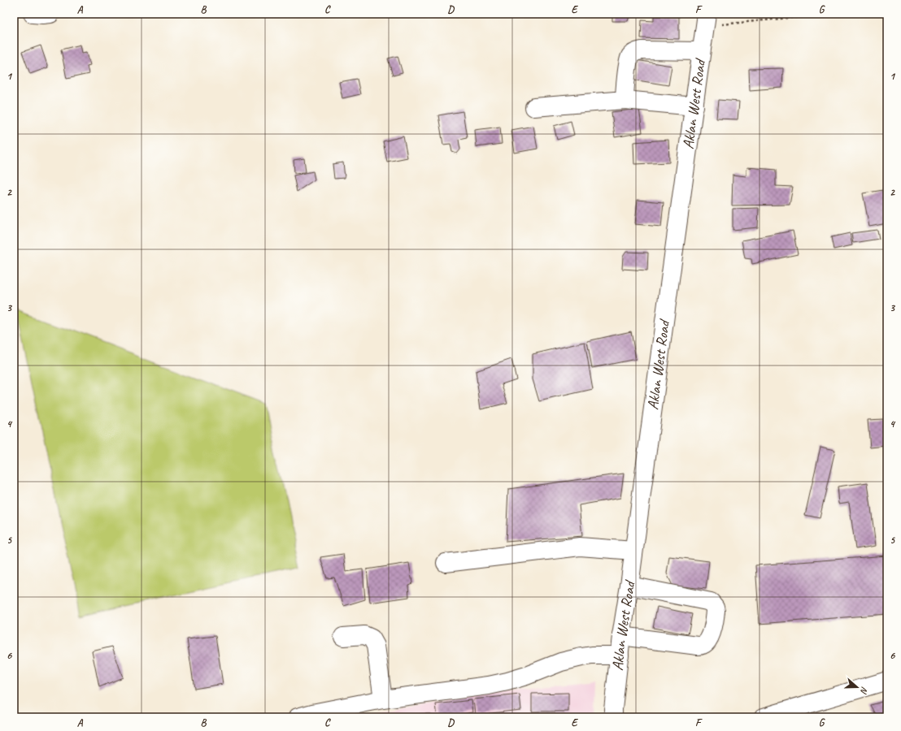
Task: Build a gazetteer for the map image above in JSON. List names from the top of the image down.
{
  "streets": {
    "main road": ["Aklan West Road"]
  },
  "north": "right",
  "grid": {
    "columns": [
      "A",
      "B",
      "C",
      "D",
      "E",
      "F",
      "G"
    ],
    "rows": [
      "1",
      "2",
      "3",
      "4",
      "5",
      "6"
    ]
  }
}
